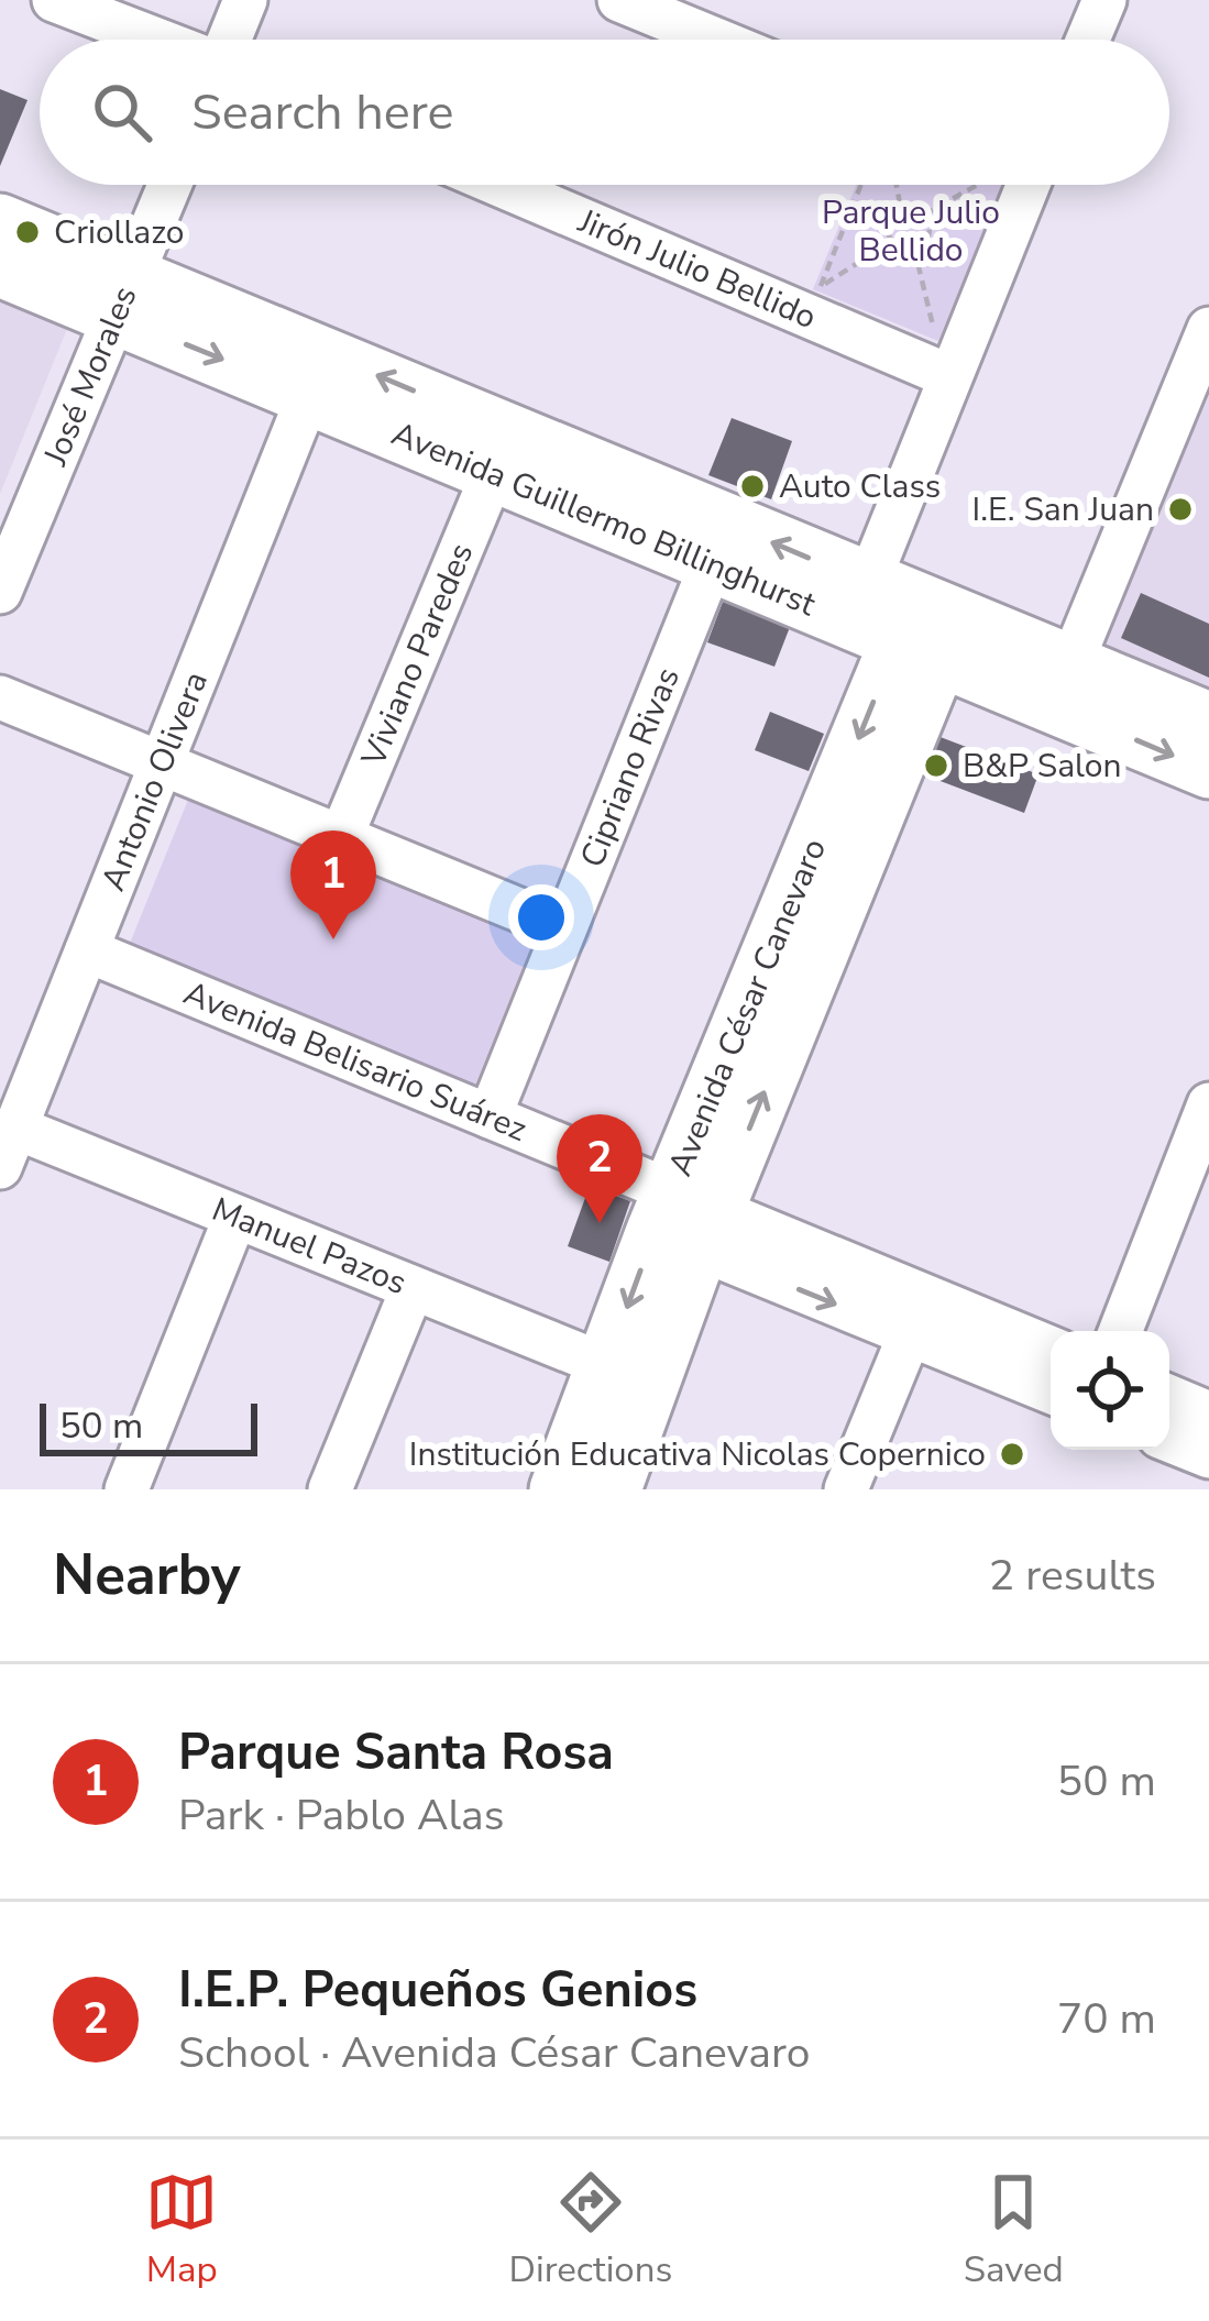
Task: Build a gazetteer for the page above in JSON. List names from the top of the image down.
{
  "streets": {
    "main road": ["Avenida Guillermo Billinghurst", "Avenida César Canevaro"],
    "street": [
      "Jirón Julio Bellido",
      "José Morales",
      "Viviano Paredes",
      "Cipriano Rivas",
      "Antonio Olivera",
      "Avenida Belisario Suárez",
      "Manuel Pazos"
    ]
  },
  "crossings": [
    ["José Morales", "Avenida Guillermo Billinghurst"],
    ["Avenida Guillermo Billinghurst", "Viviano Paredes"],
    ["Avenida Guillermo Billinghurst", "Cipriano Rivas"],
    ["Avenida Guillermo Billinghurst", "Antonio Olivera"],
    ["Avenida Guillermo Billinghurst", "Avenida César Canevaro"],
    ["Cipriano Rivas", "Avenida Belisario Suárez"],
    ["Antonio Olivera", "Avenida Belisario Suárez"],
    ["Antonio Olivera", "Manuel Pazos"],
    ["Avenida César Canevaro", "Avenida Belisario Suárez"],
    ["Avenida César Canevaro", "Manuel Pazos"]
  ],
  "parks": ["Parque Julio Bellido"],
  "places": [
    "Criollazo",
    "Auto Class",
    "I.E. San Juan",
    "B&P Salon",
    "Institución Educativa Nicolas Copernico"
  ],
  "scale_bar": "50 m",
  "page": {
    "search": "Search here",
    "pins": ["1", "2"],
    "scale": "50 m",
    "heading": ["Nearby", "2 results"],
    "list": [
      {
        "mark": "1",
        "name": "Parque Santa Rosa",
        "note": "Park · Pablo Alas",
        "value": "50 m"
      },
      {
        "mark": "2",
        "name": "I.E.P. Pequeños Genios",
        "note": "School · Avenida César Canevaro",
        "value": "70 m"
      }
    ],
    "nav": ["Map", "Directions", "Saved"]
  }
}
